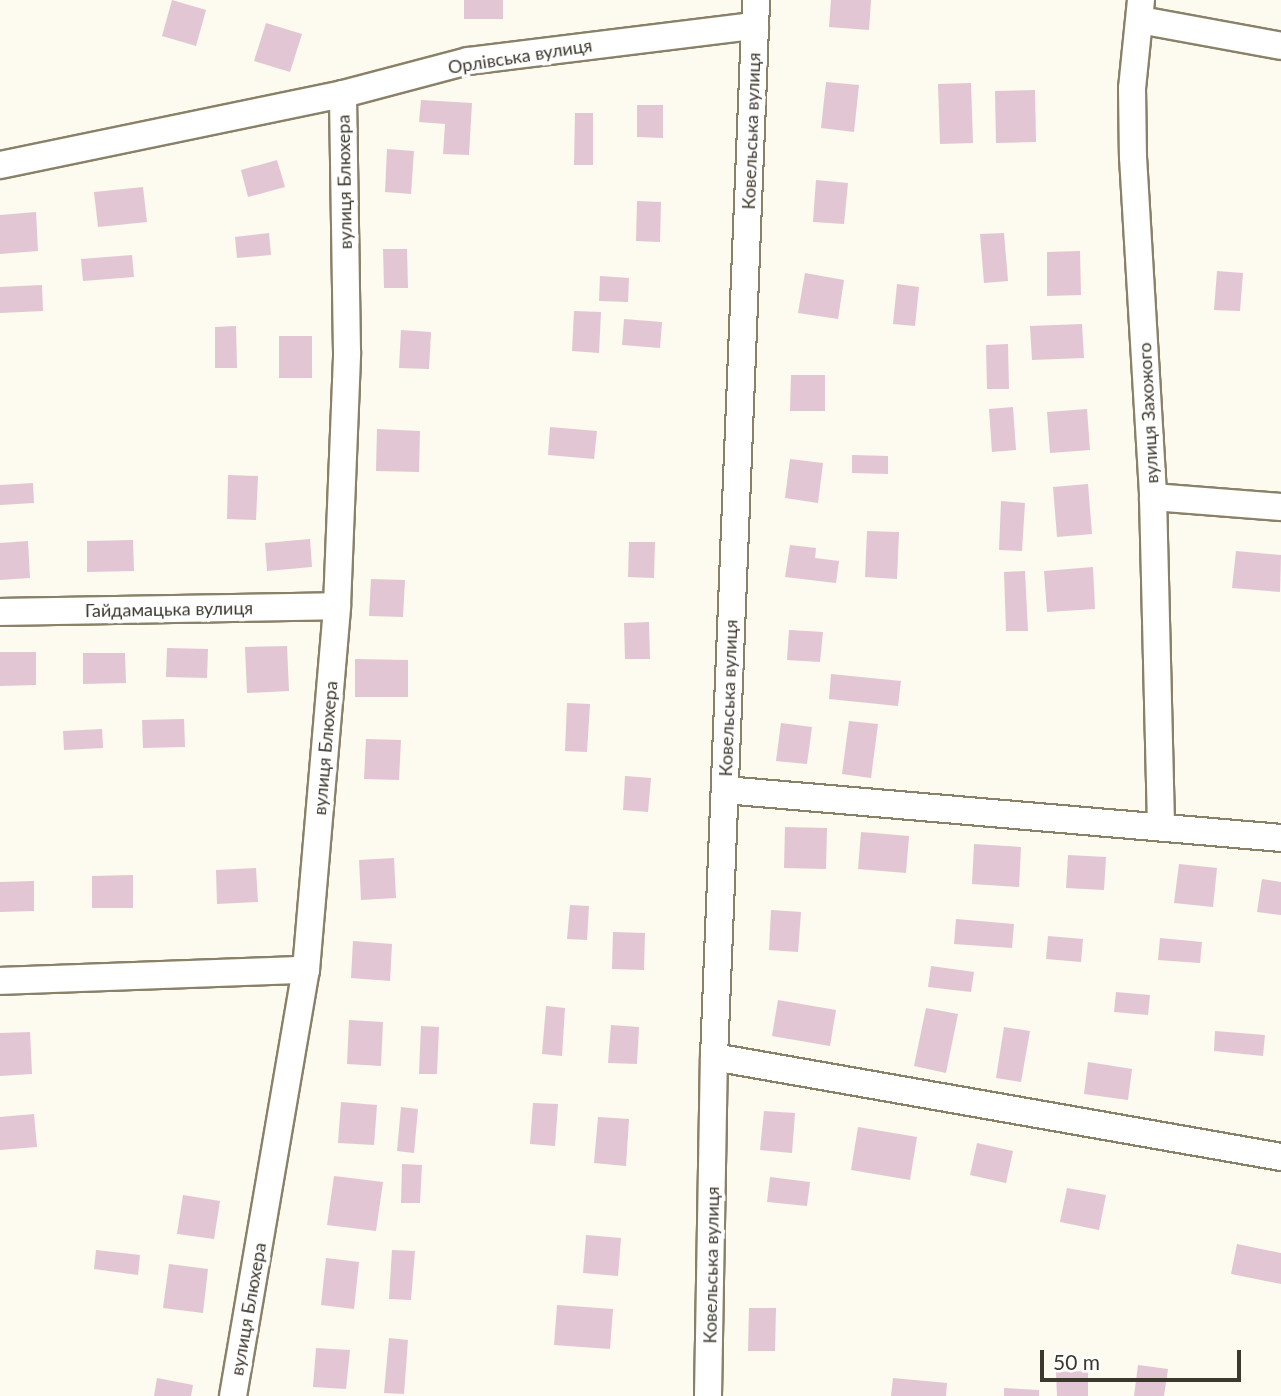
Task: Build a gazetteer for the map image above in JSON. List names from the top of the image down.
{
  "streets": {
    "street": [
      "Орлівська вулиця",
      "Ковельська вулиця",
      "вулиця Блюхера",
      "вулиця Захожого",
      "Гайдамацька вулиця"
    ]
  },
  "crossings": [
    ["Орлівська вулиця", "Ковельська вулиця"],
    ["Орлівська вулиця", "вулиця Блюхера"],
    ["вулиця Блюхера", "Гайдамацька вулиця"]
  ],
  "scale_bar": "50 m"
}
